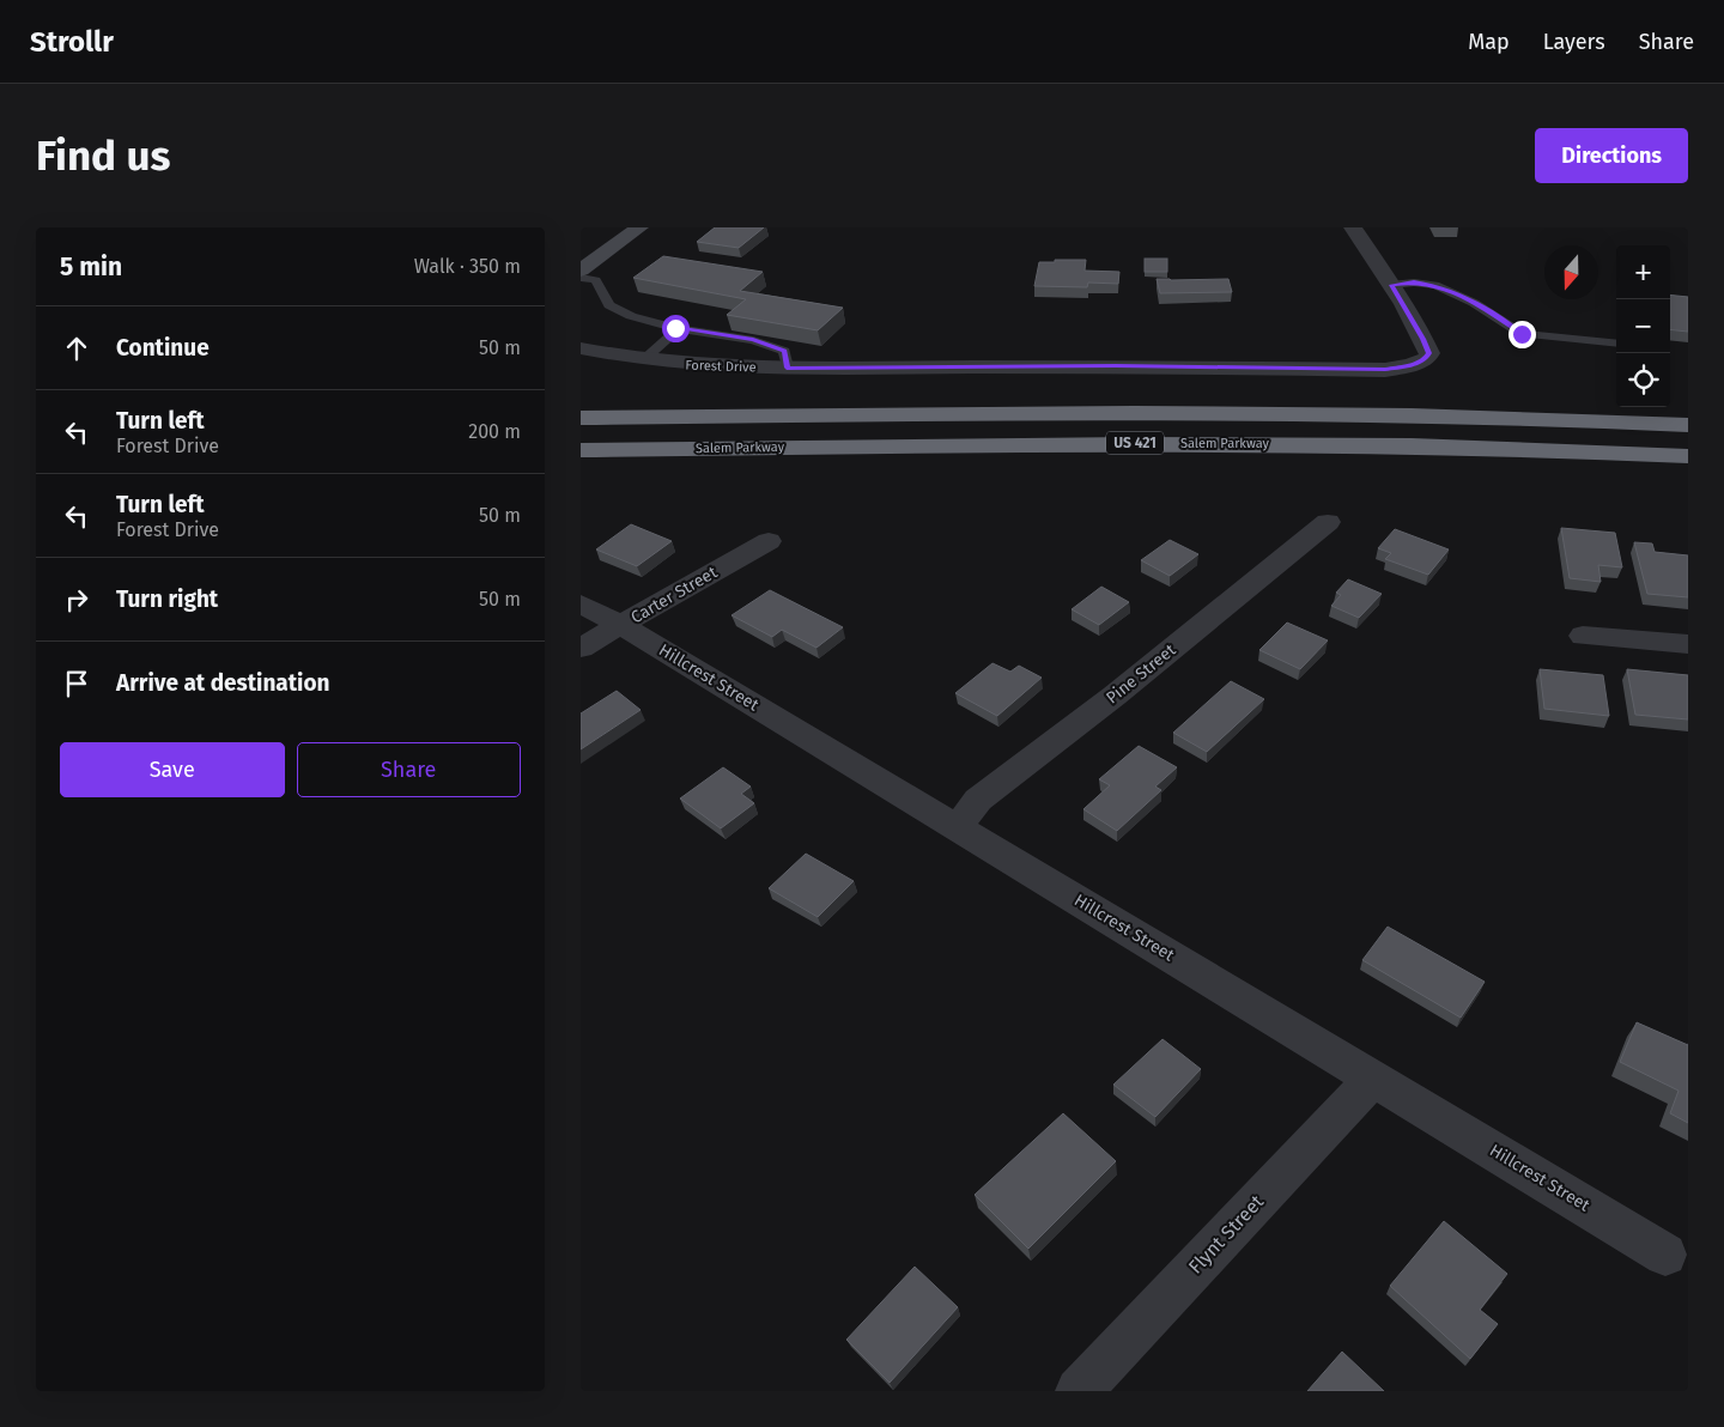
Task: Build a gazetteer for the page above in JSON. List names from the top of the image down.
{
  "streets": {
    "highway": ["US 421", "Salem Parkway"],
    "street": [
      "Forest Drive",
      "Carter Street",
      "Pine Street",
      "Hillcrest Street",
      "Flynt Street"
    ]
  },
  "crossings": [
    ["Carter Street", "Hillcrest Street"],
    ["Pine Street", "Hillcrest Street"],
    ["Hillcrest Street", "Flynt Street"]
  ],
  "north": "bottom",
  "page": {
    "header": "Strollr",
    "nav": ["Map", "Layers", "Share"],
    "buttons": [
      "Directions",
      ["Save", "Share"]
    ],
    "title": "Find us",
    "heading": ["5 min", "Walk · 350 m"],
    "map_buttons": ["+", "−"],
    "list": [
      ["Continue", "50 m"],
      ["Turn left", "Forest Drive", "200 m"],
      ["Turn left", "Forest Drive", "50 m"],
      ["Turn right", "50 m"],
      "Arrive at destination"
    ]
  }
}
